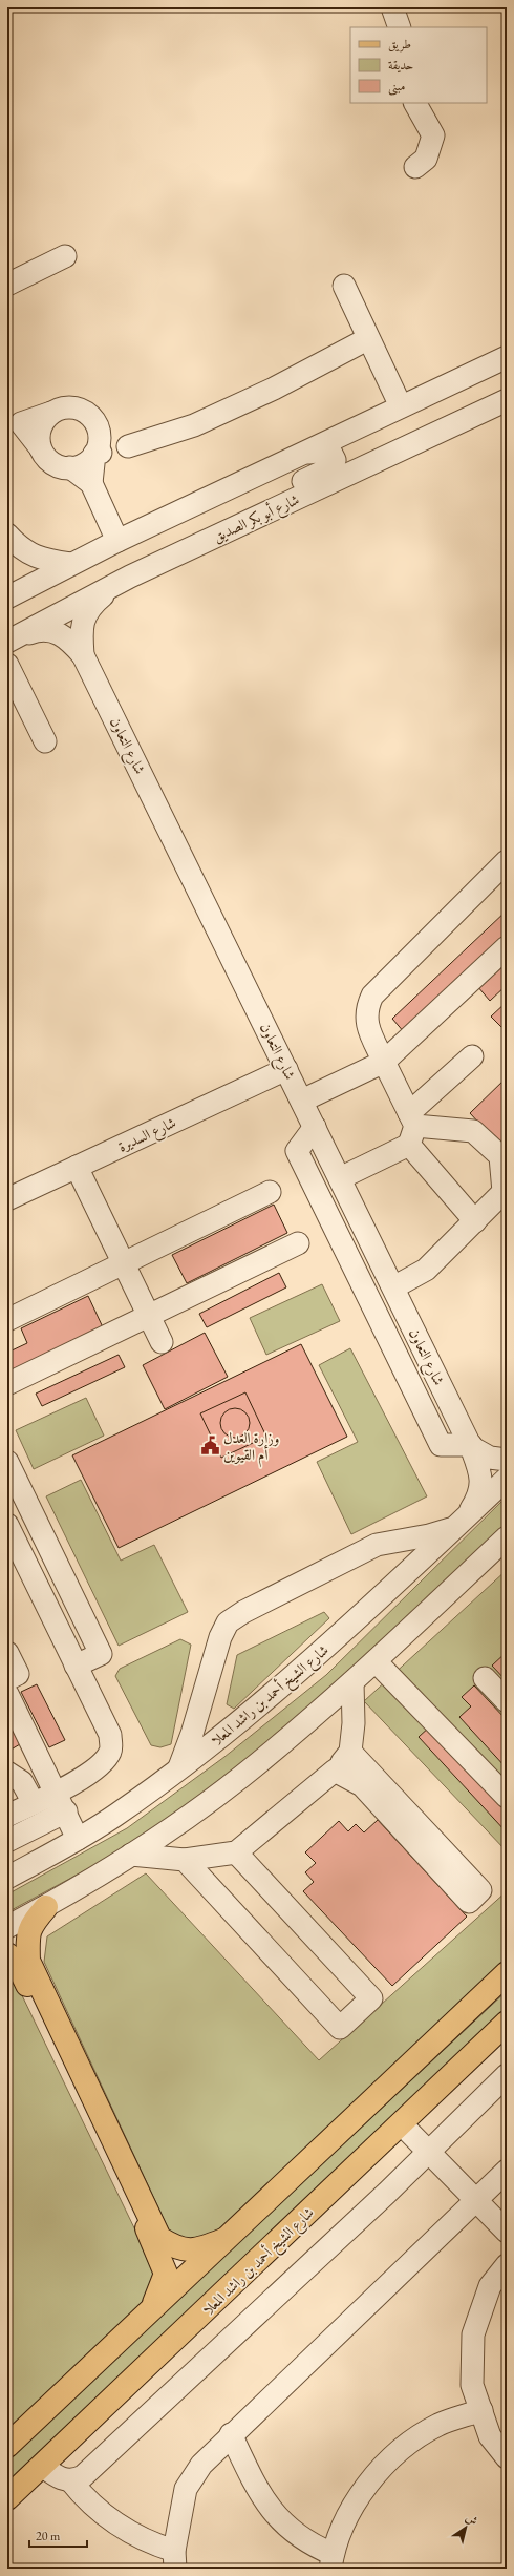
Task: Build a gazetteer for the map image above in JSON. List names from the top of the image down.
{
  "streets": {
    "main road": ["شارع الشيخ أحمد بن راشد المعلا"],
    "street": ["شارع أبو بكر الصديق", "شارع التعاون", "شارع السديرة"]
  },
  "crossings": [
    ["شارع أبو بكر الصديق", "شارع التعاون"],
    ["شارع التعاون", "شارع السديرة"],
    ["شارع التعاون", "شارع الشيخ أحمد بن راشد المعلا"]
  ],
  "places": {
    "public building": ["وزارة العدل أم القيوين"]
  },
  "legend": ["طريق", "حديقة", "مبنى"],
  "scale_bar": "20 m",
  "north": "top right"
}
